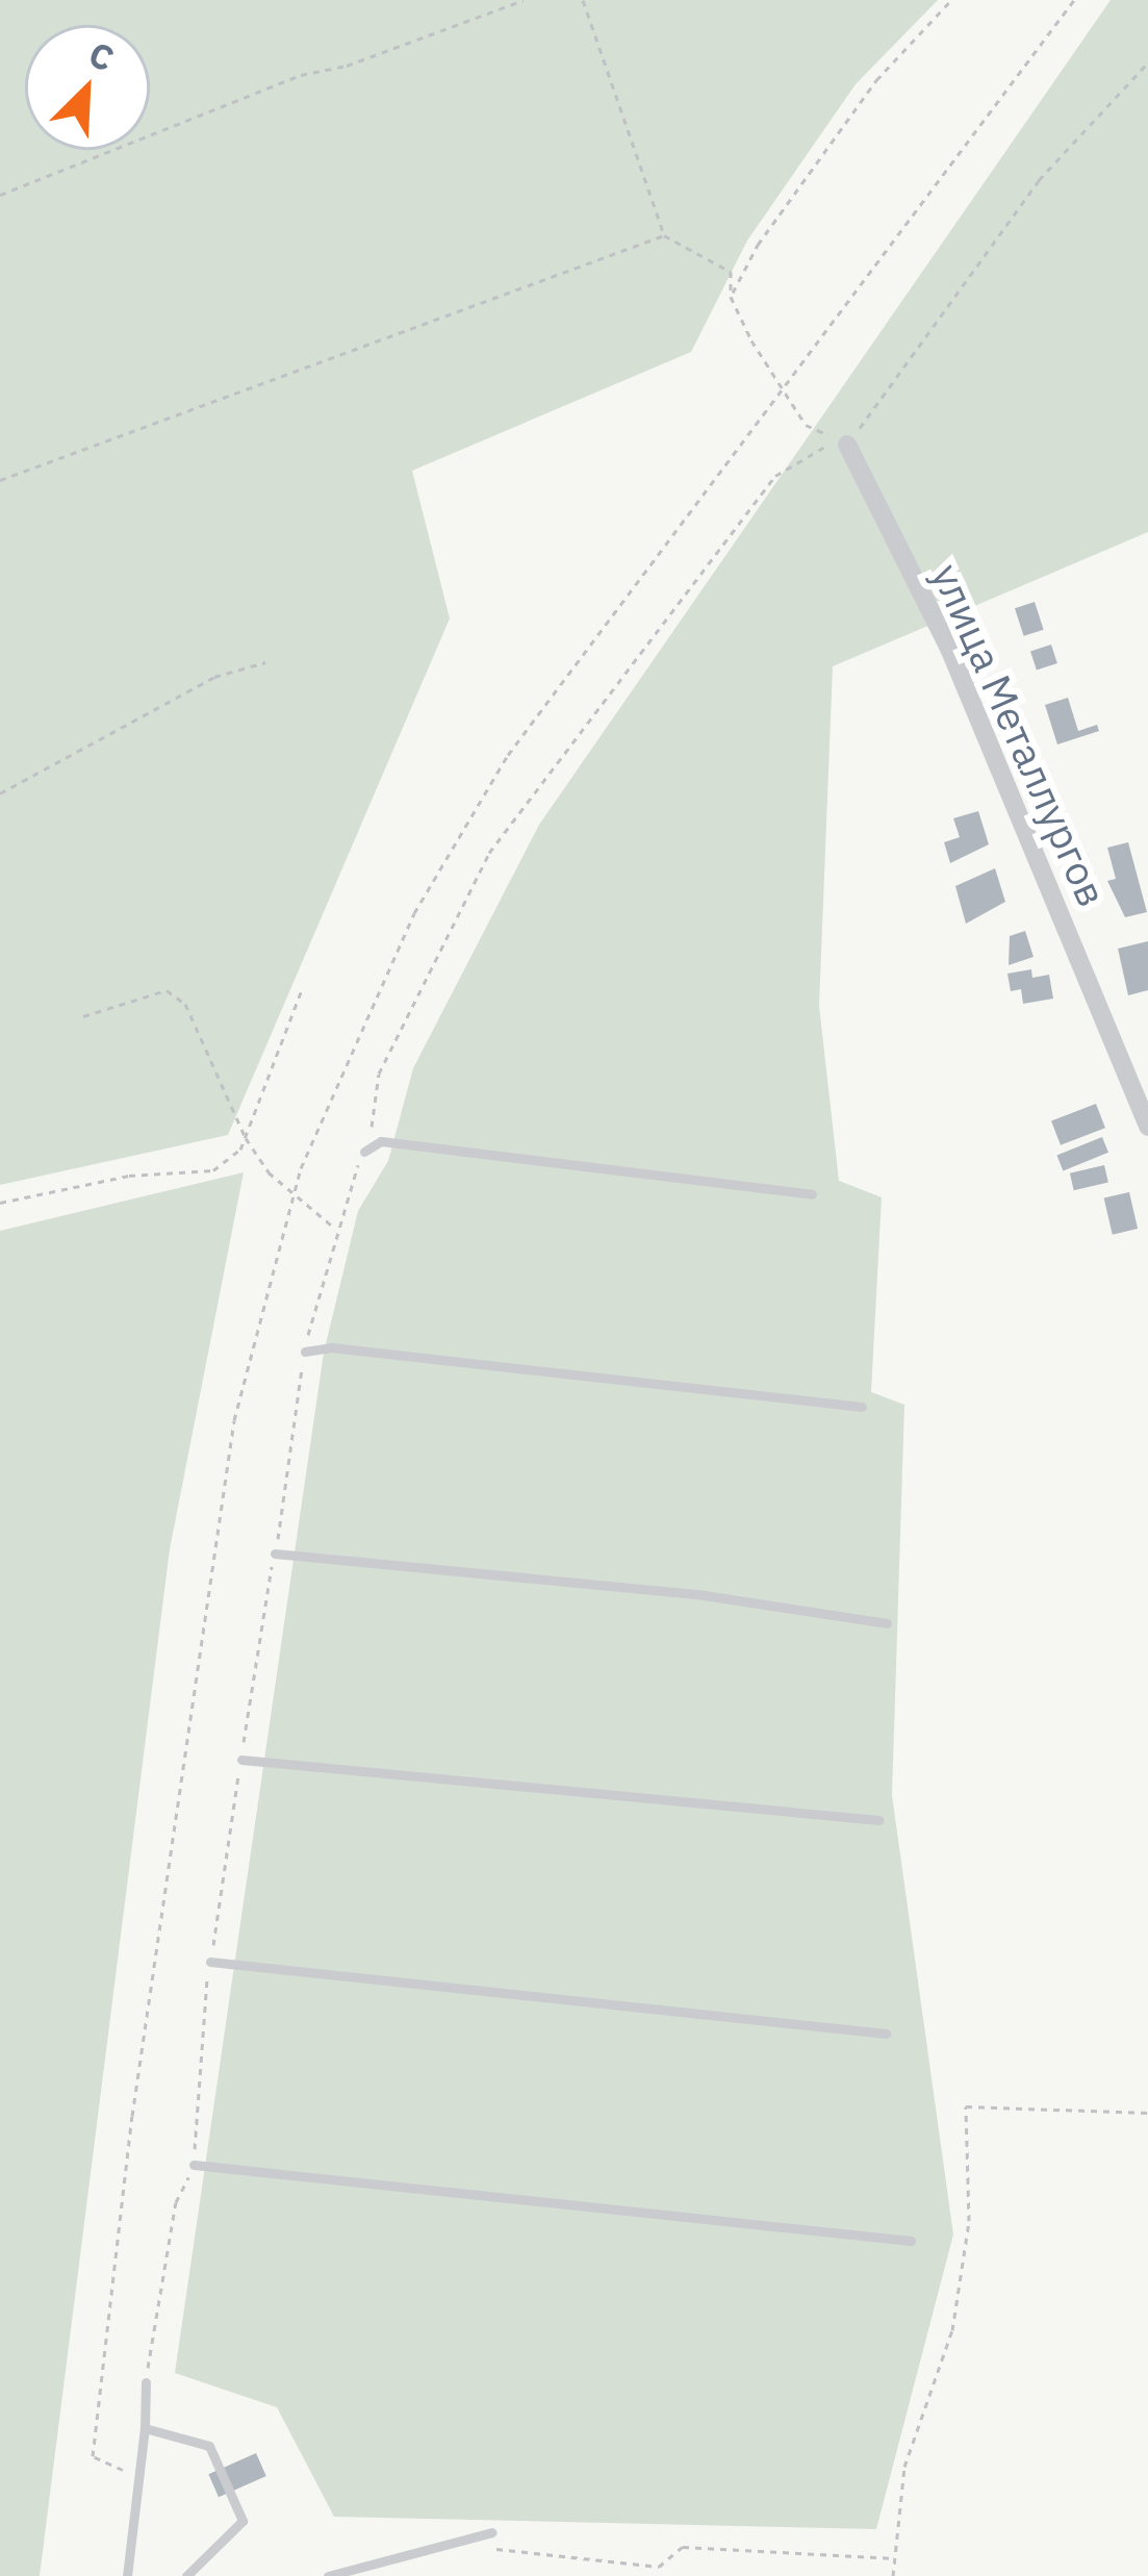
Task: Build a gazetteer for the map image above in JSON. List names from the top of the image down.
{
  "streets": {
    "street": ["улица Металлургов"]
  },
  "north": "top right"
}
